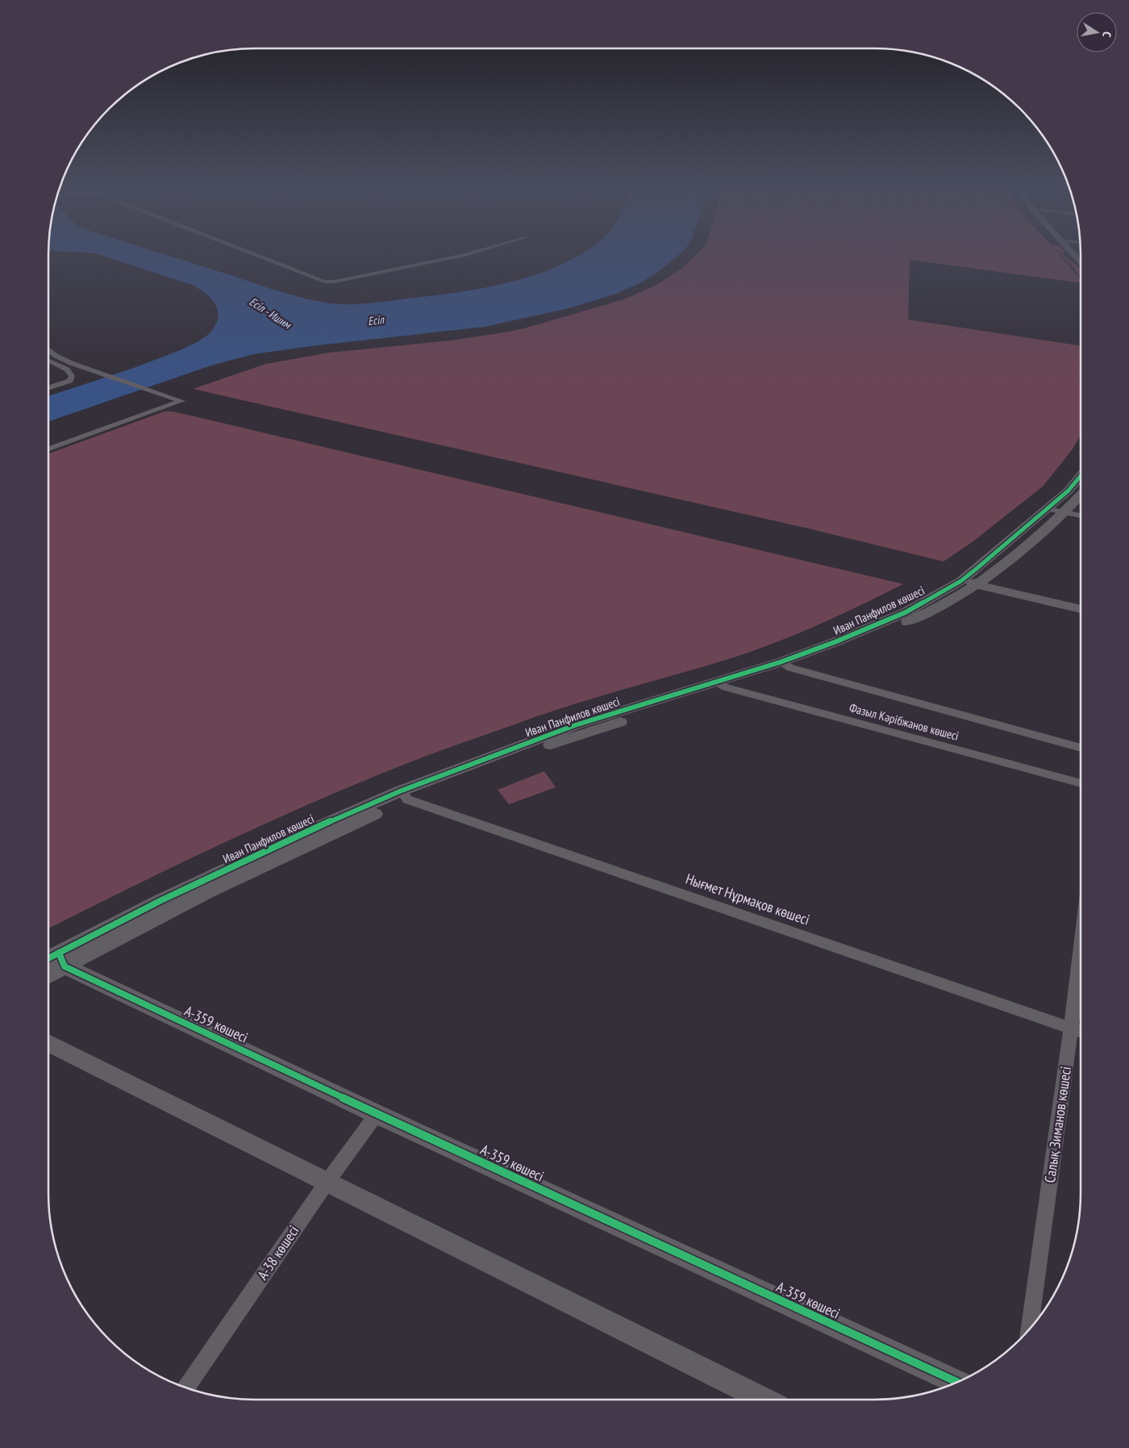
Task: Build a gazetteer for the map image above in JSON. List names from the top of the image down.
{
  "streets": {
    "street": [
      "Иван Панфилов көшесі",
      "Фазыл Кәрібжанов көшесі",
      "Нығмет Нұрмақов көшесі",
      "А-359 көшесі",
      "Салық Зиманов көшесі",
      "А-38 көшесі"
    ]
  },
  "crossings": [
    ["Иван Панфилов көшесі", "Фазыл Кәрібжанов көшесі"],
    ["Иван Панфилов көшесі", "Нығмет Нұрмақов көшесі"],
    ["Иван Панфилов көшесі", "А-359 көшесі"],
    ["Нығмет Нұрмақов көшесі", "Салық Зиманов көшесі"],
    ["А-359 көшесі", "А-38 көшесі"]
  ],
  "water": ["Есіл - Ишим", "Есіл"],
  "north": "right"
}
